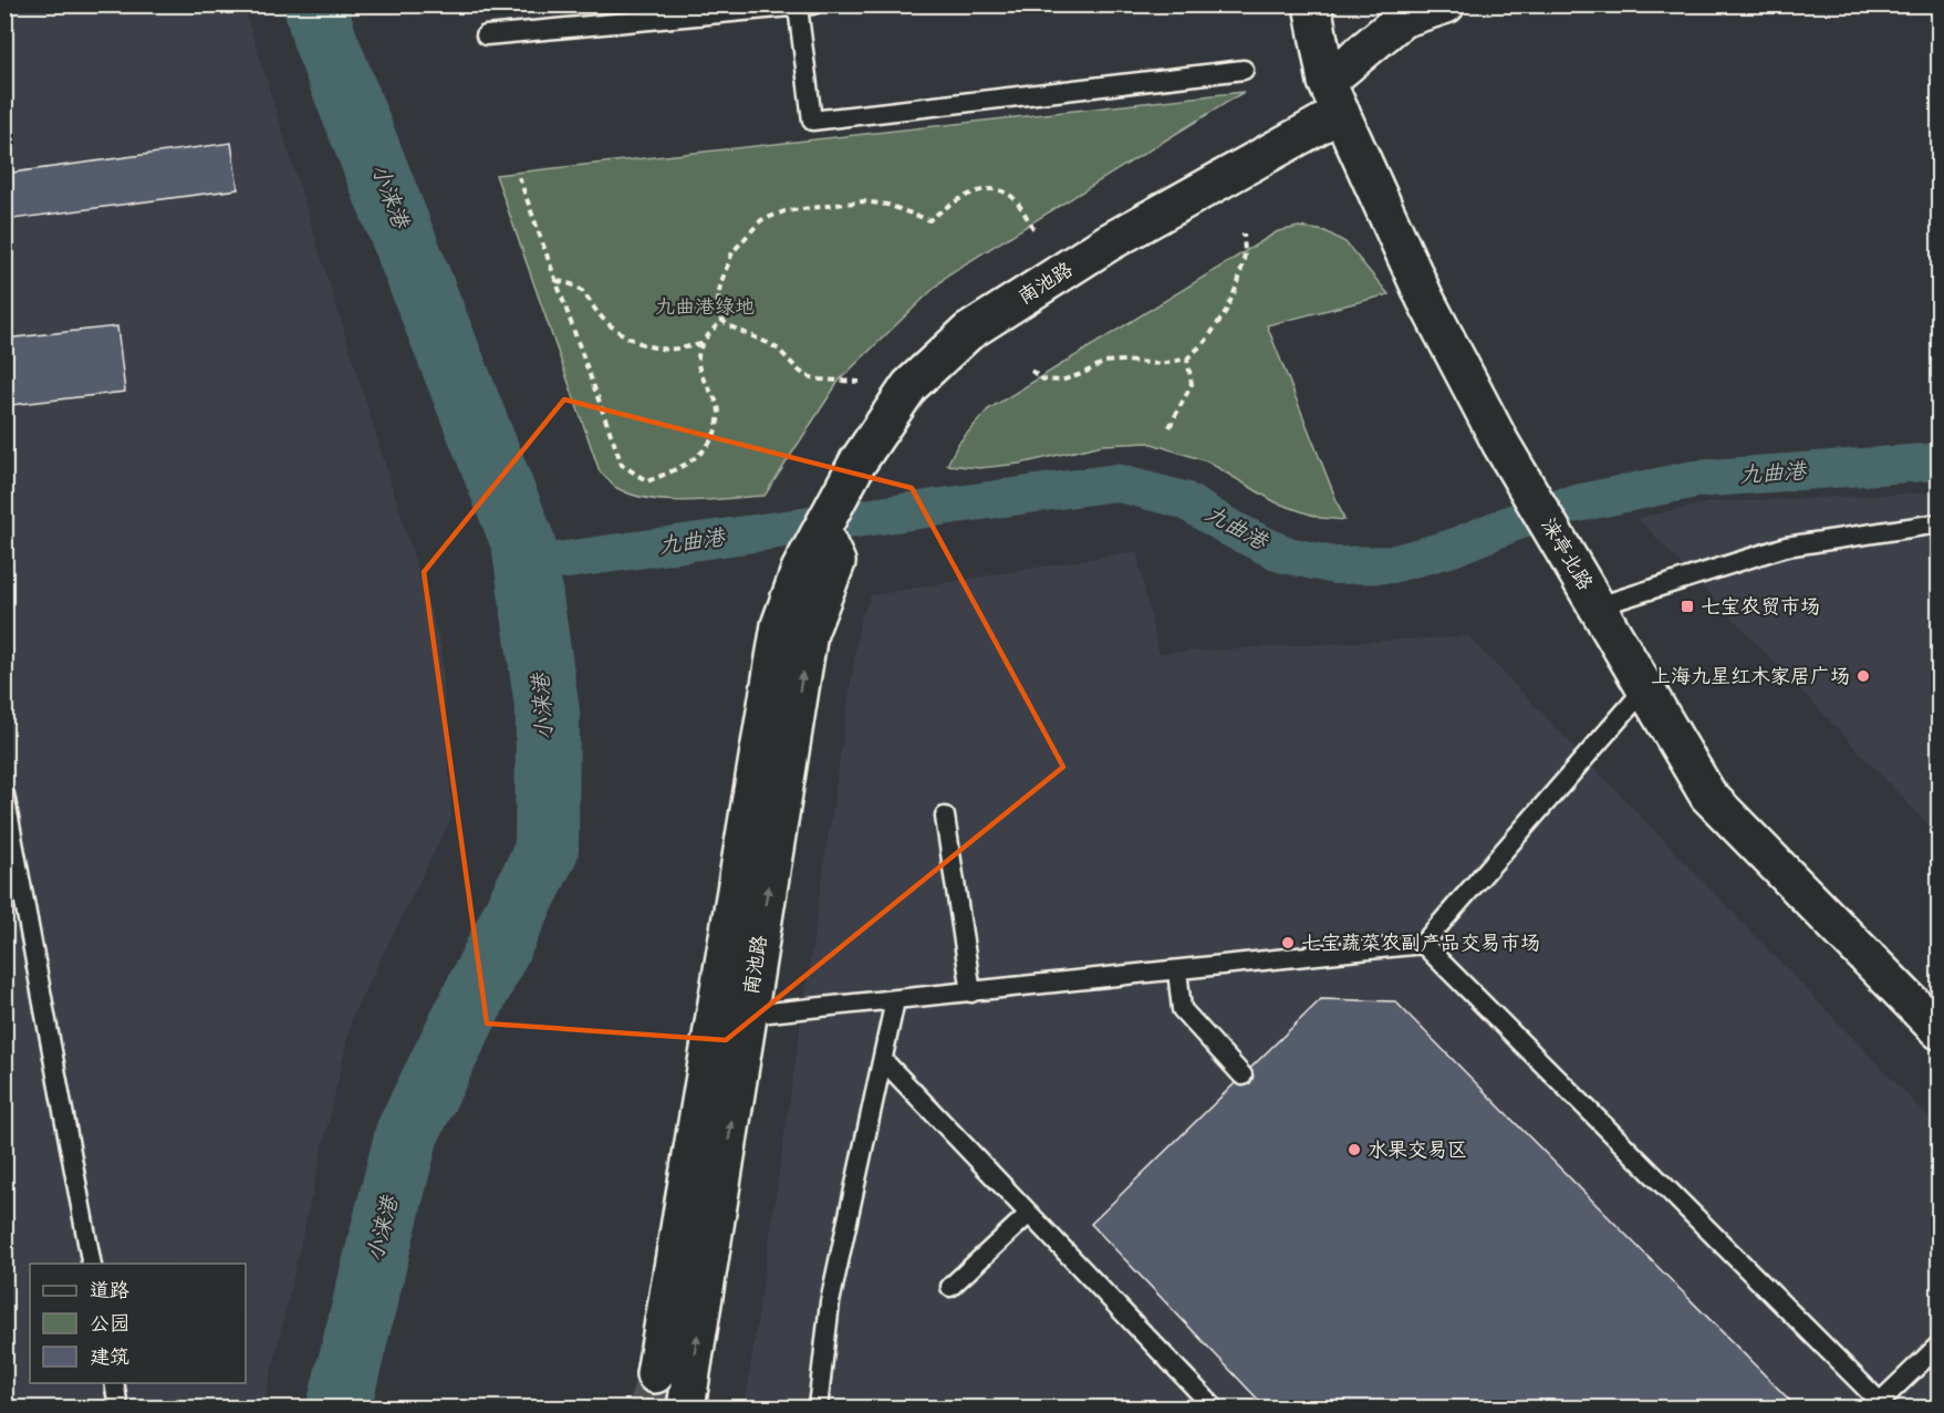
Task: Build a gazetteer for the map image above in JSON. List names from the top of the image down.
{
  "streets": {
    "street": ["南池路", "涞亭北路"]
  },
  "crossings": [
    ["南池路", "涞亭北路"]
  ],
  "water": ["小涞港", "九曲港"],
  "parks": ["九曲港绿地"],
  "places": {
    "transit": ["七宝农贸市场"],
    "other": ["上海九星红木家居广场", "七宝蔬菜农副产品交易市场", "水果交易区"]
  },
  "legend": ["道路", "公园", "建筑"]
}
